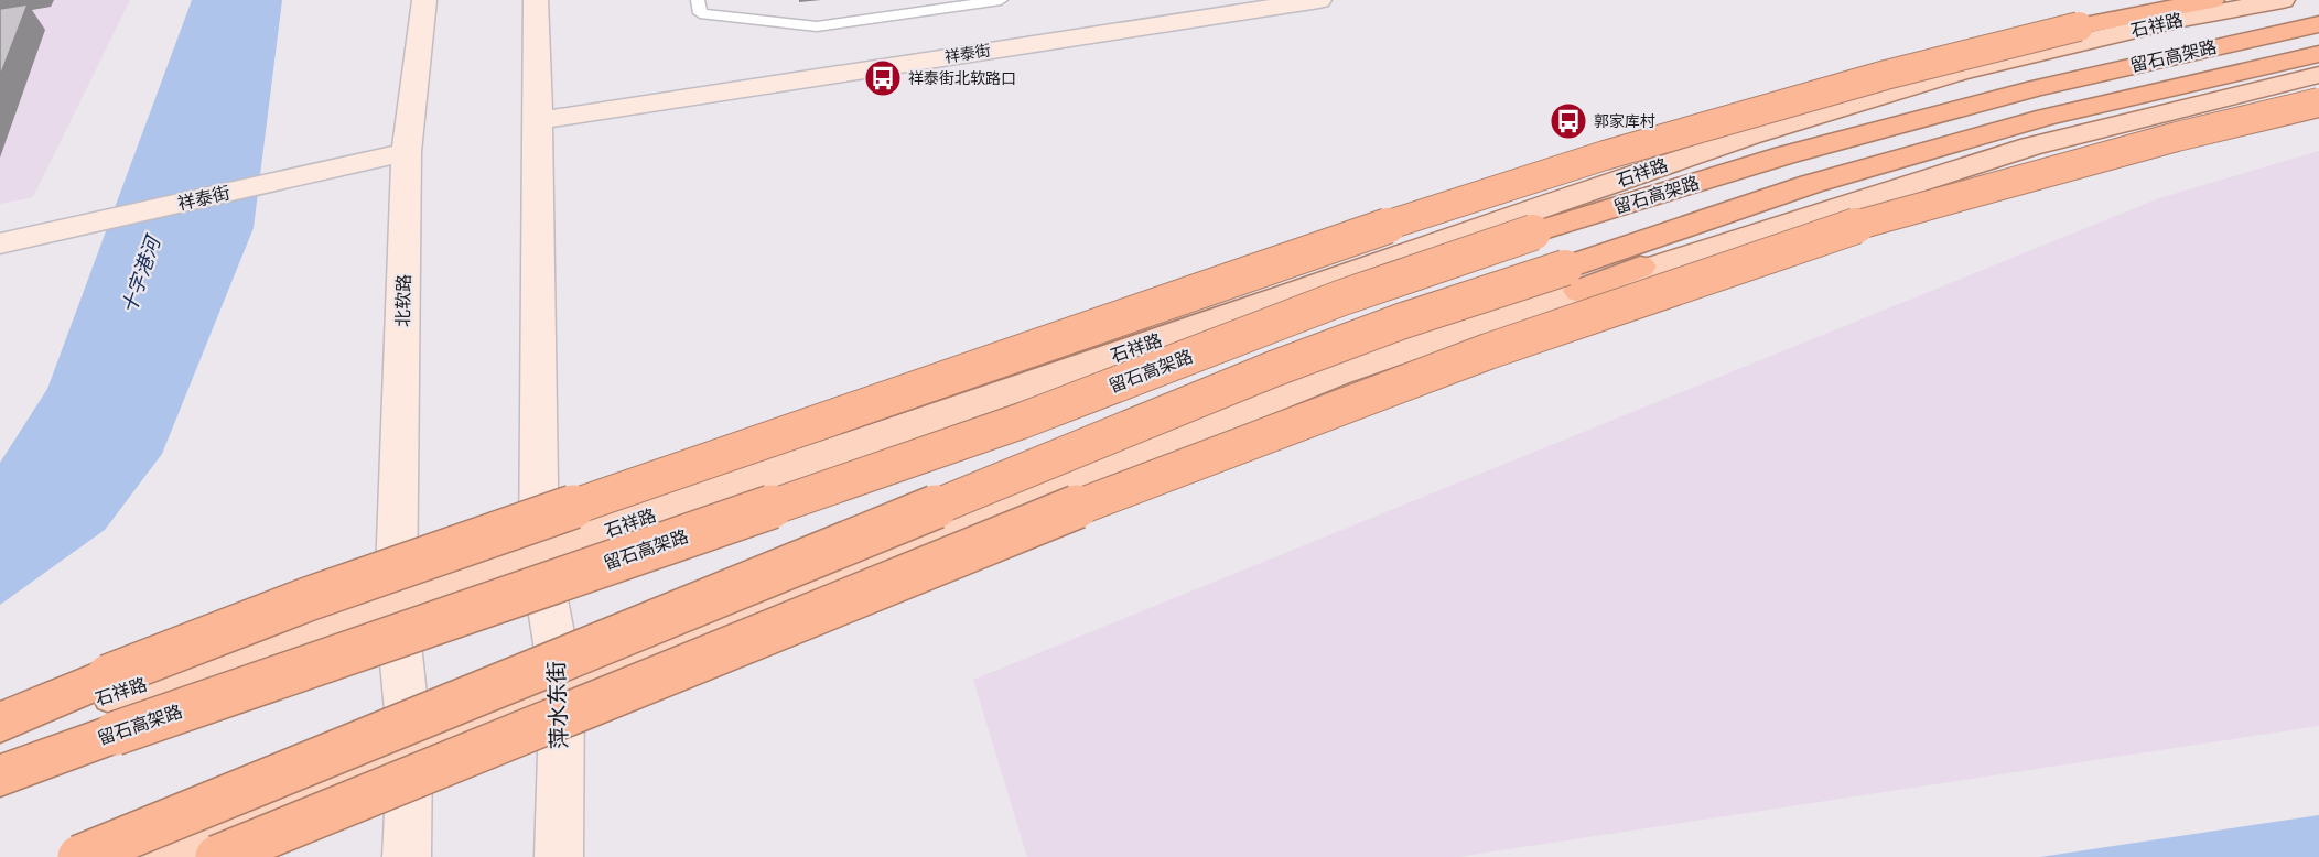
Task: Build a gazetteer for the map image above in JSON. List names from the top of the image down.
{
  "streets": {
    "highway": ["留石高架路"],
    "main road": ["石祥路"],
    "street": ["祥泰街", "北软路", "萍水东街"]
  },
  "crossings": [
    ["石祥路", "北软路"],
    ["石祥路", "萍水东街"],
    ["祥泰街", "北软路"]
  ],
  "water": ["十字港河"],
  "places": {
    "bus stop": ["祥泰街北软路口", "郭家库村"]
  }
}
